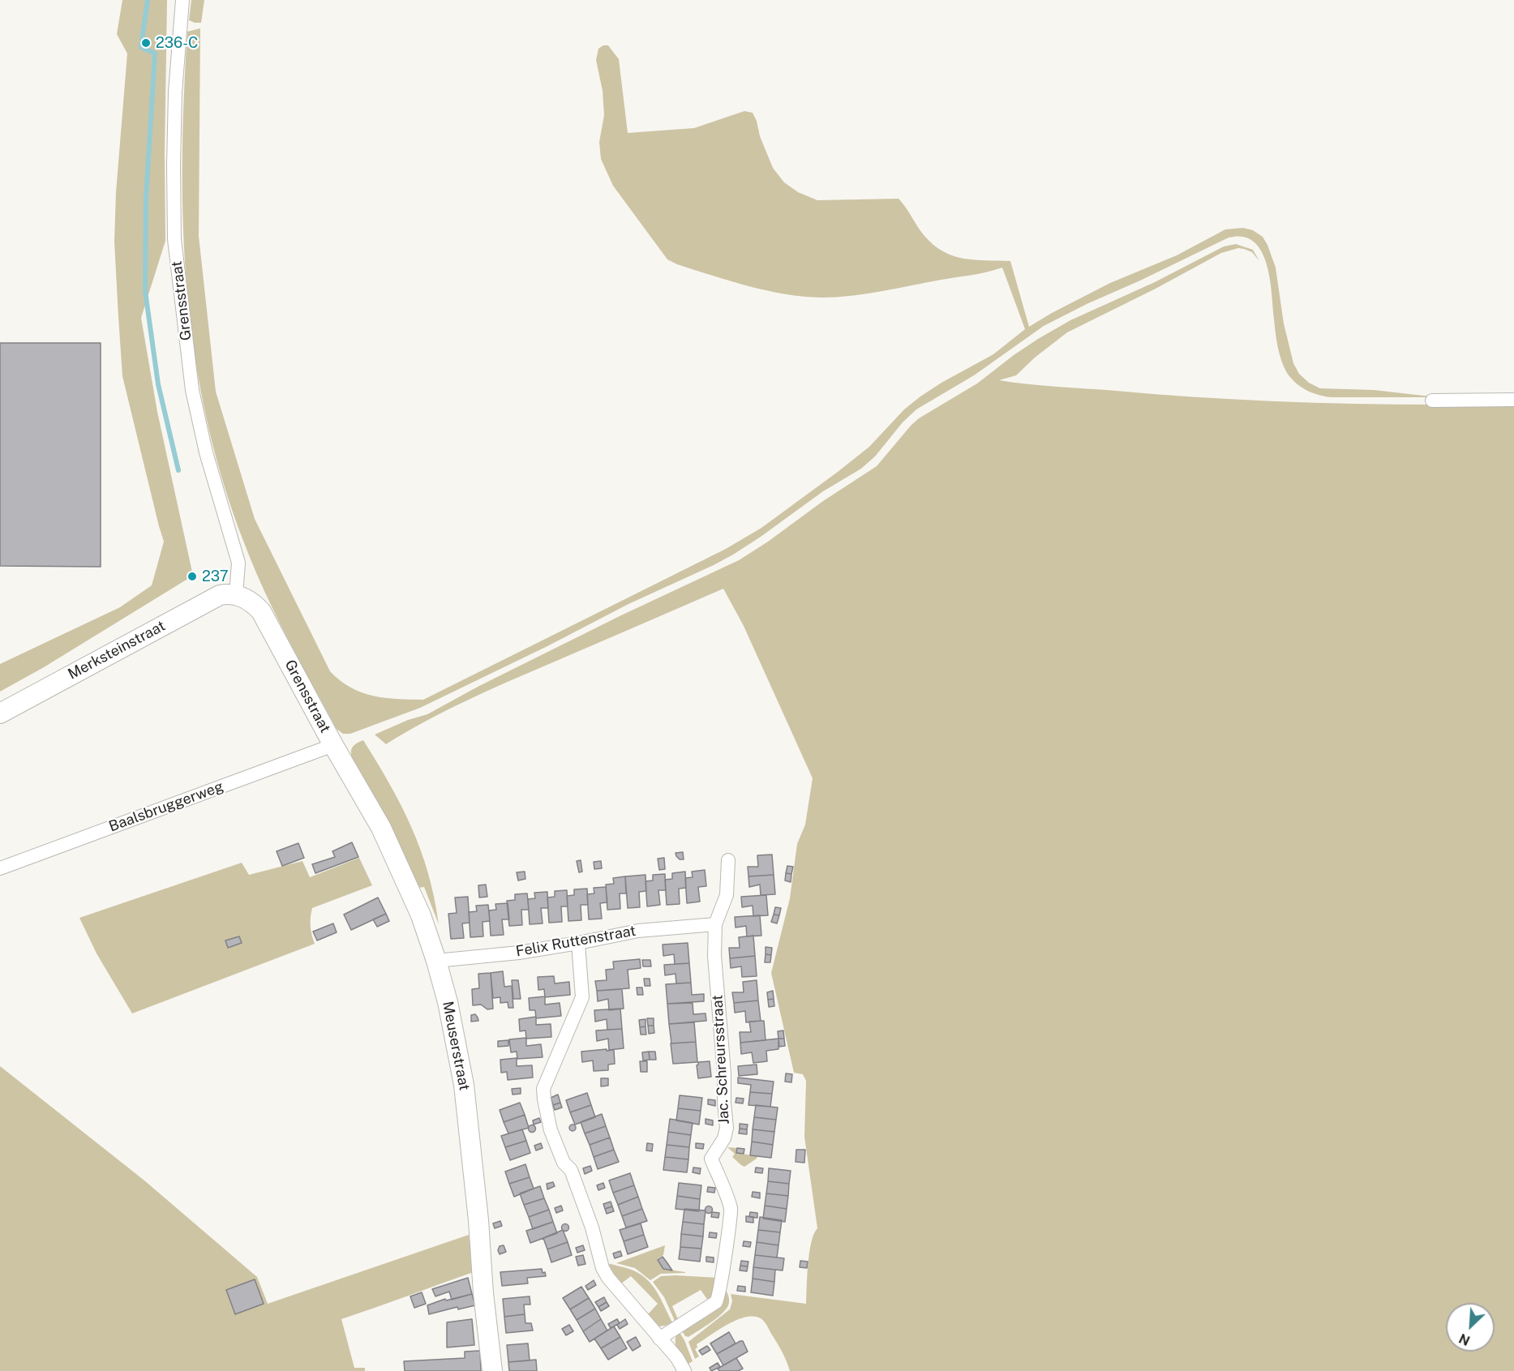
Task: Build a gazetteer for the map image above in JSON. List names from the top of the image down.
{
  "streets": {
    "street": [
      "Grensstraat",
      "Merksteinstraat",
      "Baalsbruggerweg",
      "Felix Ruttenstraat",
      "Meuserstraat",
      "Jac. Schreursstraat"
    ]
  },
  "crossings": [
    ["Grensstraat", "Merksteinstraat"],
    ["Grensstraat", "Baalsbruggerweg"],
    ["Grensstraat", "Meuserstraat"],
    ["Baalsbruggerweg", "Meuserstraat"],
    ["Felix Ruttenstraat", "Meuserstraat"],
    ["Felix Ruttenstraat", "Jac. Schreursstraat"]
  ],
  "places": ["236-C", "237"],
  "north": "bottom left"
}
